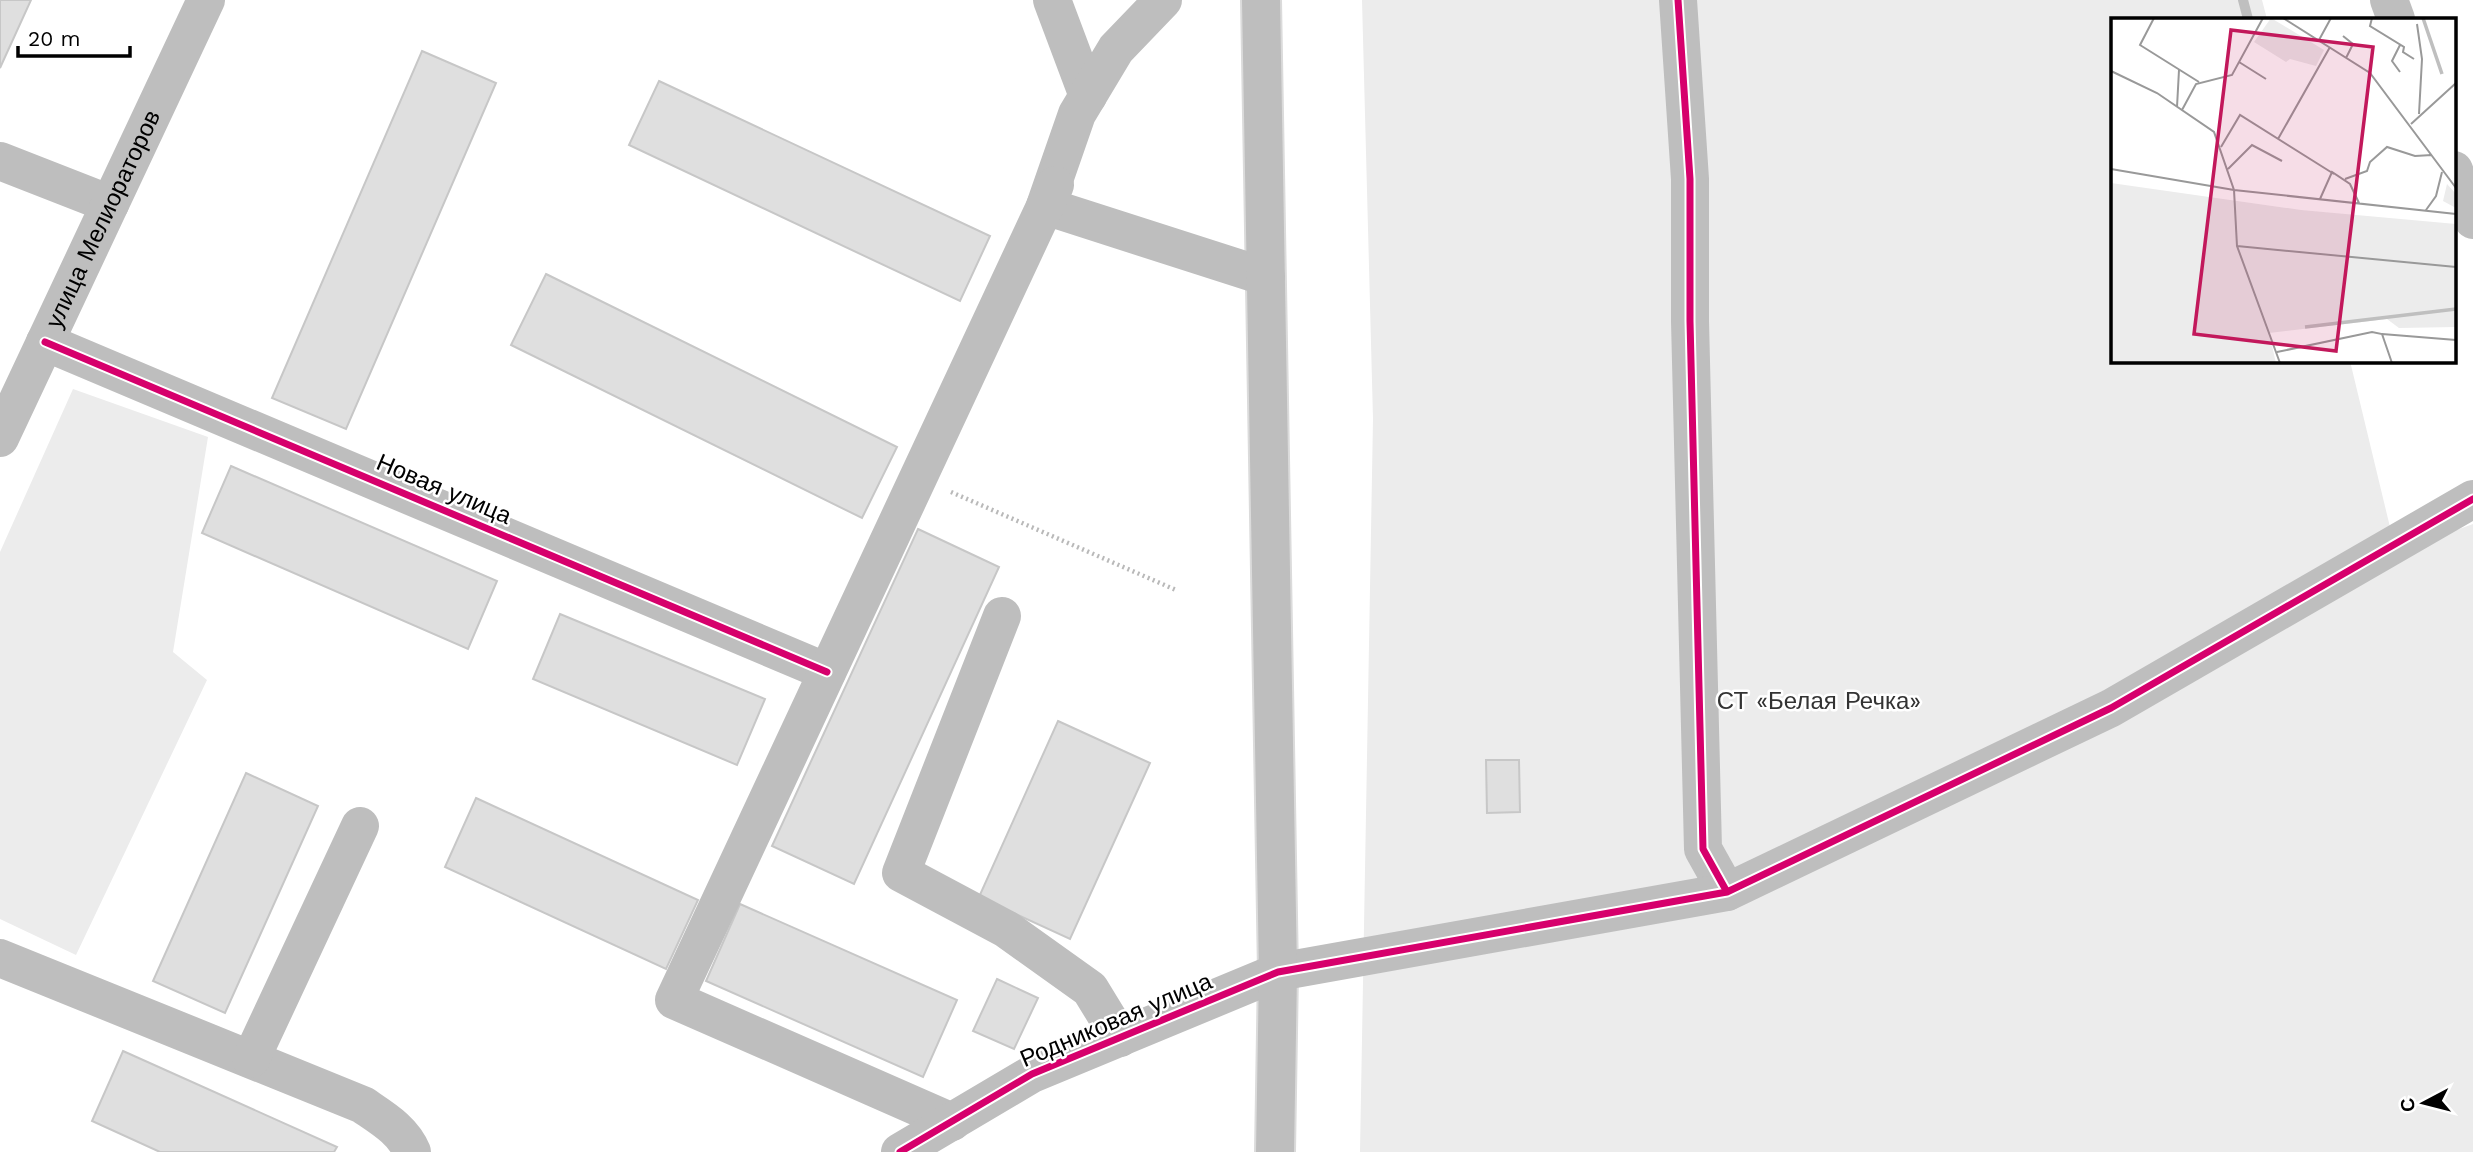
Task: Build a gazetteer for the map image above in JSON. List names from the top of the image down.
{
  "streets": {
    "street": ["улица Мелиораторов", "Новая улица", "Родниковая улица"]
  },
  "crossings": [
    ["улица Мелиораторов", "Новая улица"]
  ],
  "parks": ["СТ «Белая Речка»"],
  "scale_bar": "20 m",
  "north": "left"
}
